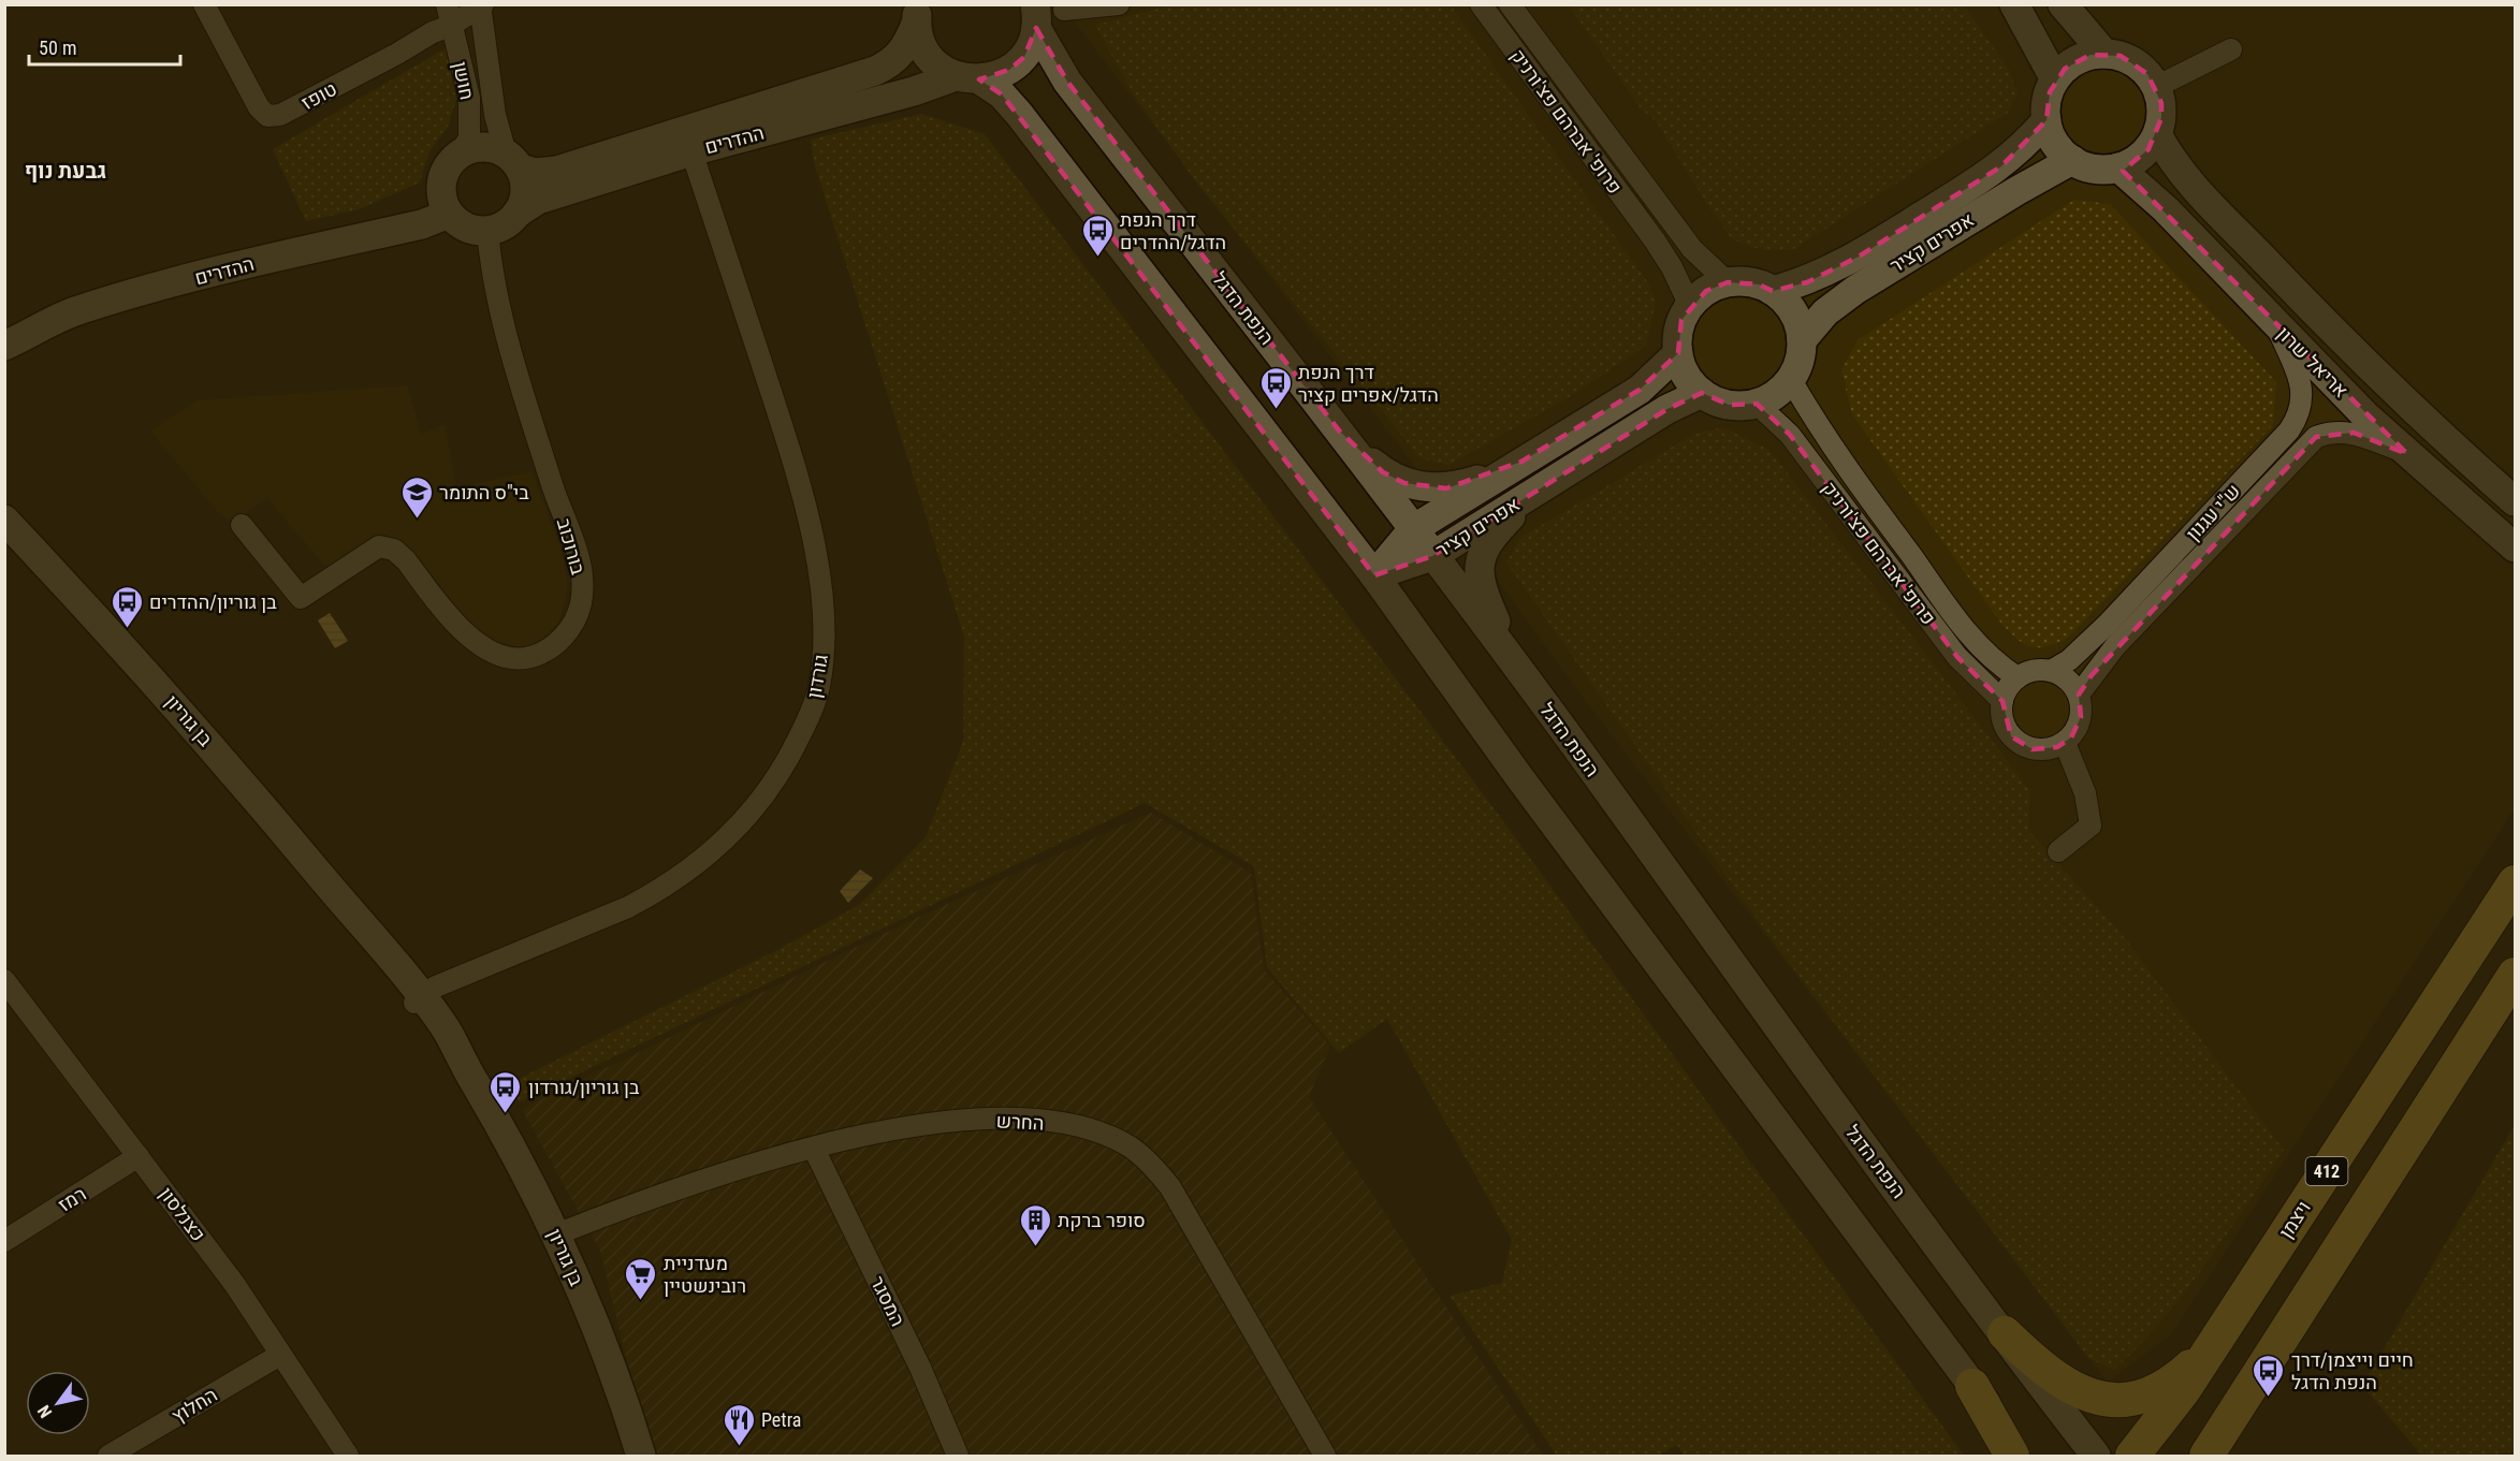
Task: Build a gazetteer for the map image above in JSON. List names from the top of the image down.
{
  "streets": {
    "main road": ["412", "ויצמן"],
    "street": [
      "חושן",
      "טופז",
      "פרופ' אברהם פצ'ורניק",
      "ההדרים",
      "אפרים קציר",
      "הנפת הדגל",
      "אריאל שרון",
      "ש\"י עגנון",
      "בורוכוב",
      "גורדון",
      "בן גוריון",
      "החרש",
      "רמז",
      "כצנלסון",
      "המסגר",
      "החלוץ"
    ]
  },
  "crossings": [
    ["חושן", "טופז"],
    ["חושן", "ההדרים"],
    ["חושן", "בורוכוב"],
    ["פרופ' אברהם פצ'ורניק", "אפרים קציר"],
    ["פרופ' אברהם פצ'ורניק", "ש\"י עגנון"],
    ["ההדרים", "הנפת הדגל"],
    ["ההדרים", "בורוכוב"],
    ["ההדרים", "גורדון"],
    ["אפרים קציר", "הנפת הדגל"],
    ["אפרים קציר", "אריאל שרון"],
    ["אריאל שרון", "ש\"י עגנון"],
    ["גורדון", "בן גוריון"],
    ["בן גוריון", "החרש"],
    ["החרש", "המסגר"],
    ["רמז", "כצנלסון"],
    ["כצנלסון", "החלוץ"]
  ],
  "districts": ["גבעת נוף"],
  "places": {
    "bus stop": [
      "דרך הנפת הדגל/ההדרים",
      "דרך הנפת הדגל/אפרים קציר",
      "בן גוריון/ההדרים",
      "בן גוריון/גורדון",
      "חיים וייצמן/דרך הנפת הדגל"
    ],
    "school or university": ["בי\"ס התומר"],
    "building": ["סופר ברקת"],
    "supermarket": ["מעדניית רובינשטיין"],
    "restaurant": ["Petra"]
  },
  "scale_bar": "50 m",
  "north": "bottom left"
}
